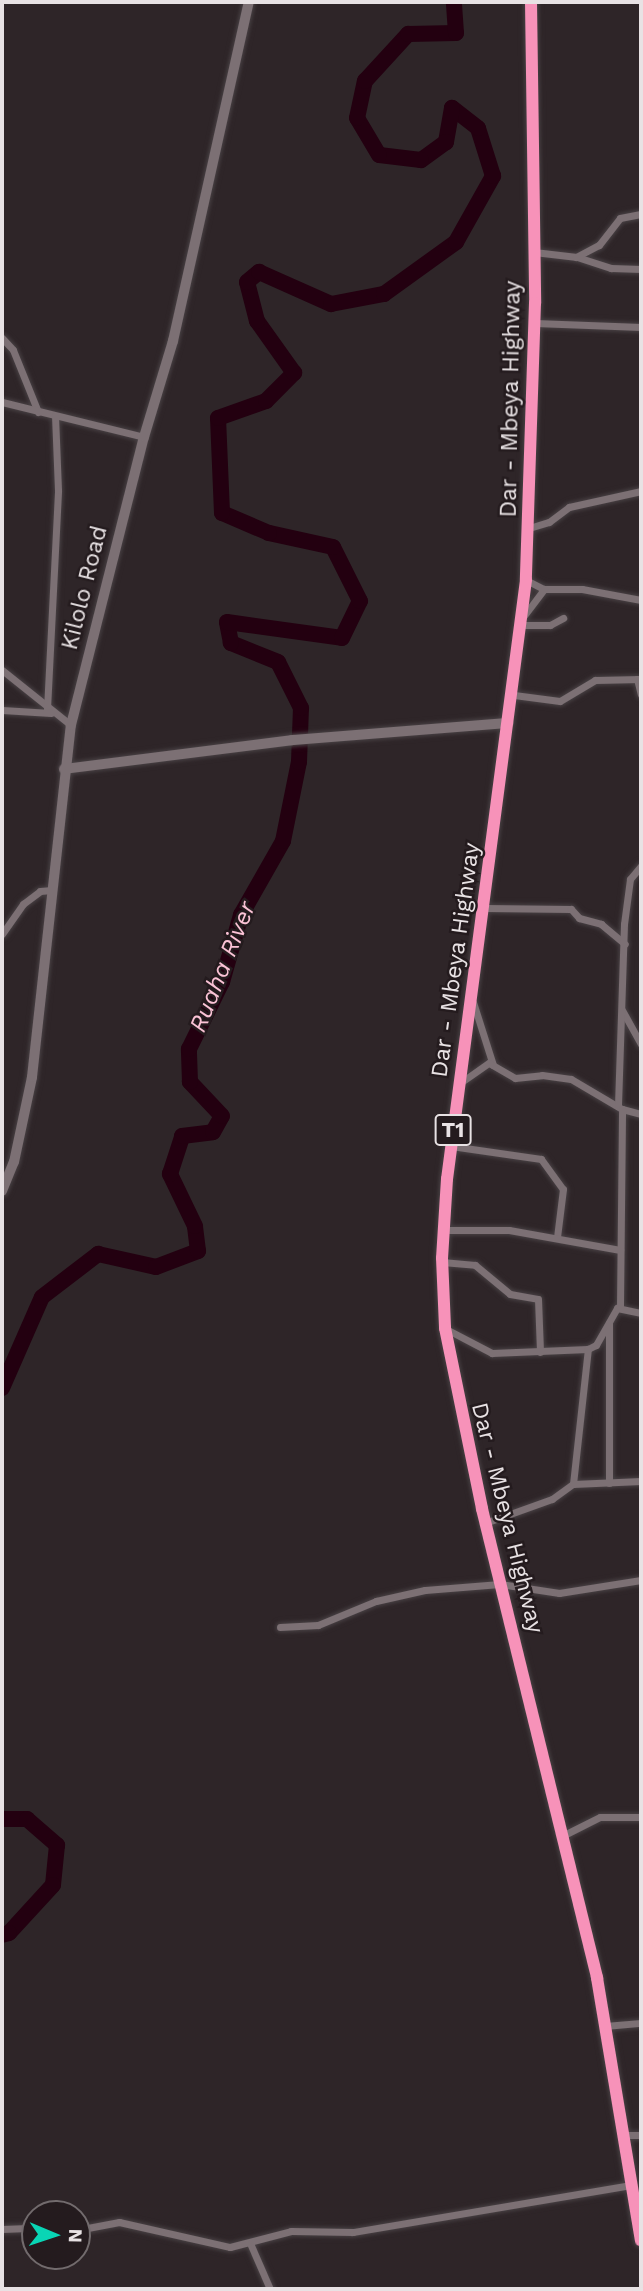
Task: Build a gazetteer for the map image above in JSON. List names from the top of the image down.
{
  "streets": {
    "highway": ["Dar - Mbeya Highway", "T1"],
    "main road": ["Kilolo Road"]
  },
  "water": ["Ruaha River"],
  "north": "right"
}
